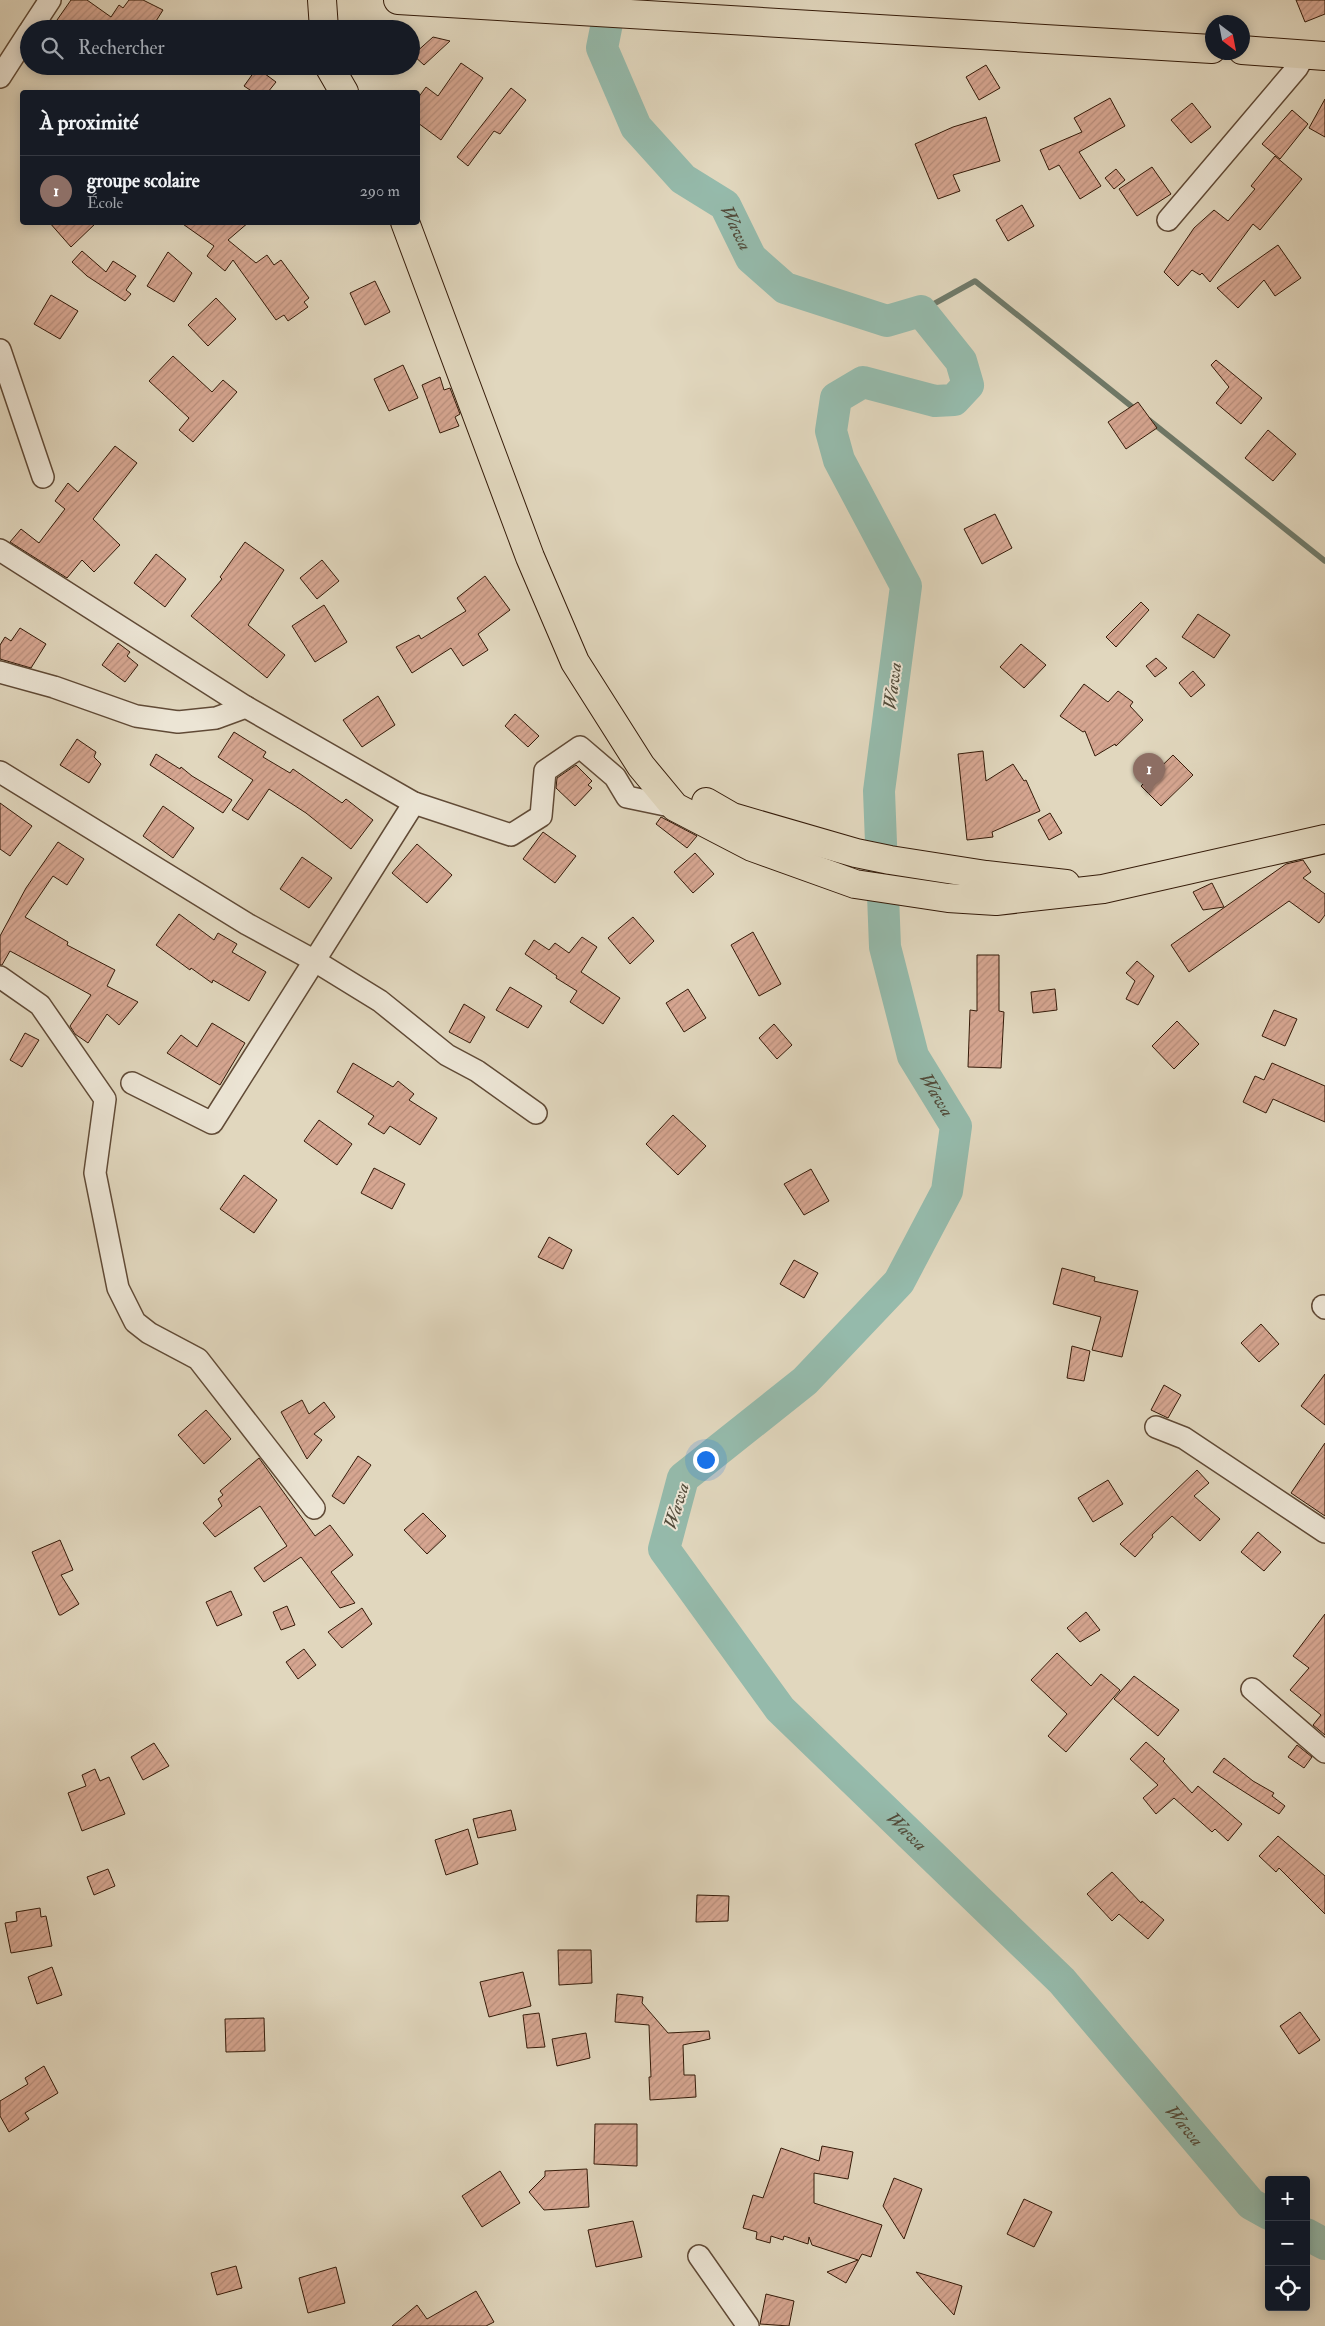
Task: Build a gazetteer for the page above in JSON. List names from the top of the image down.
{
  "water": ["Wawa"],
  "north": "bottom right",
  "page": {
    "search": "Rechercher",
    "heading": "À proximité",
    "list": [
      {
        "mark": "1",
        "name": "groupe scolaire",
        "note": "École",
        "value": "290 m"
      }
    ],
    "pins": "1",
    "map_buttons": ["+", "−"]
  }
}
